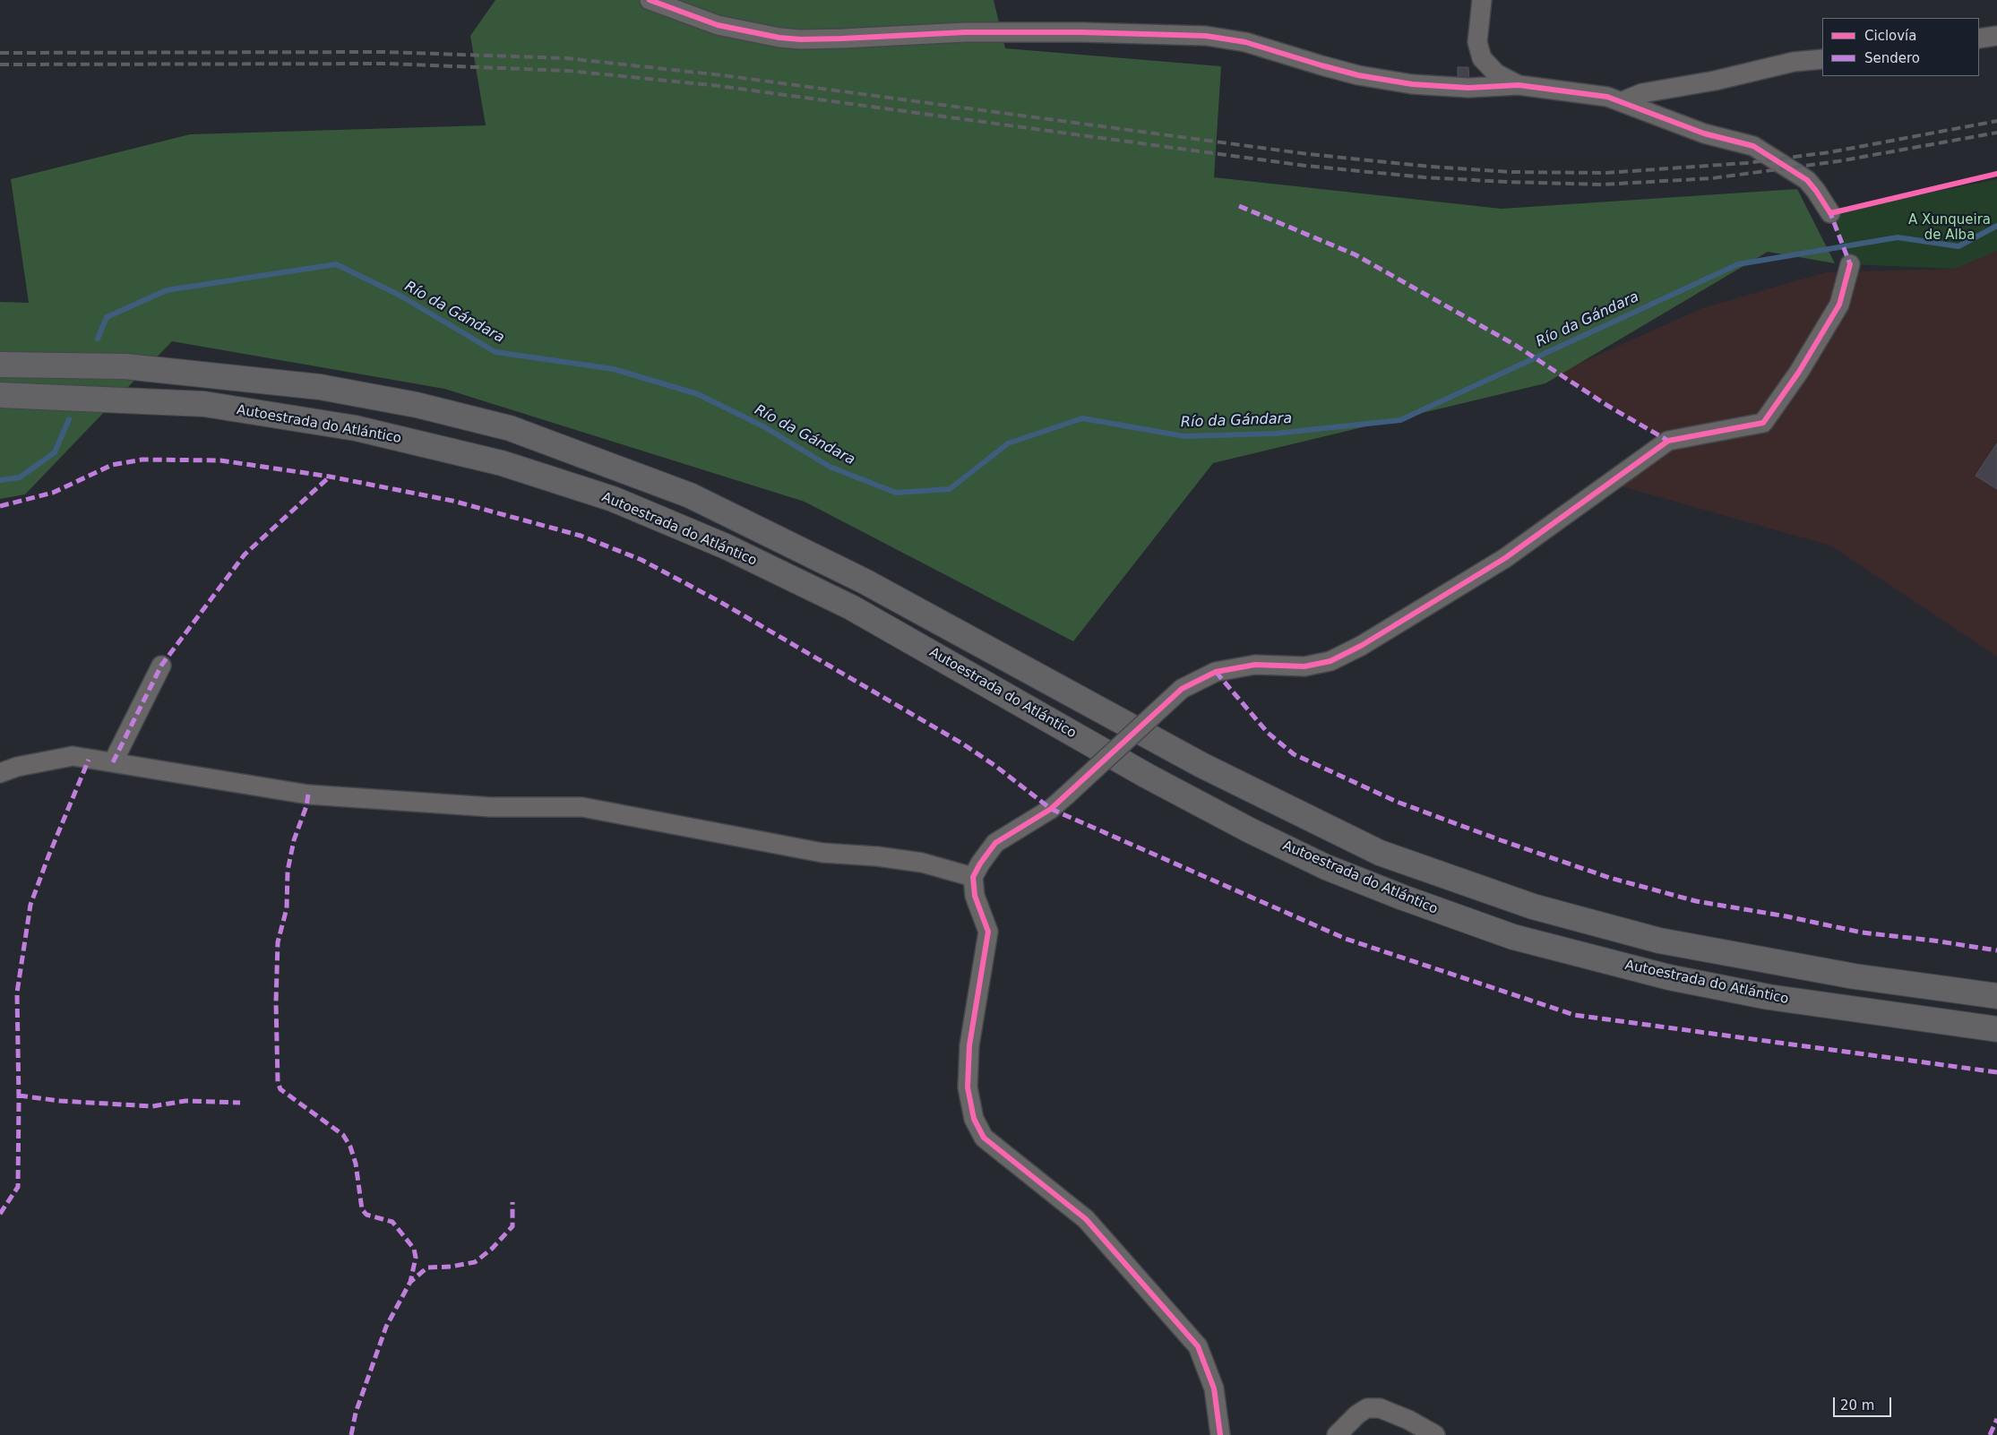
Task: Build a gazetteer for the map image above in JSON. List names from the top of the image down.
{
  "streets": {
    "highway": ["Autoestrada do Atlántico"]
  },
  "water": ["Río da Gándara"],
  "parks": ["A Xunqueira de Alba"],
  "legend": ["Ciclovía", "Sendero"],
  "scale_bar": "20 m"
}
